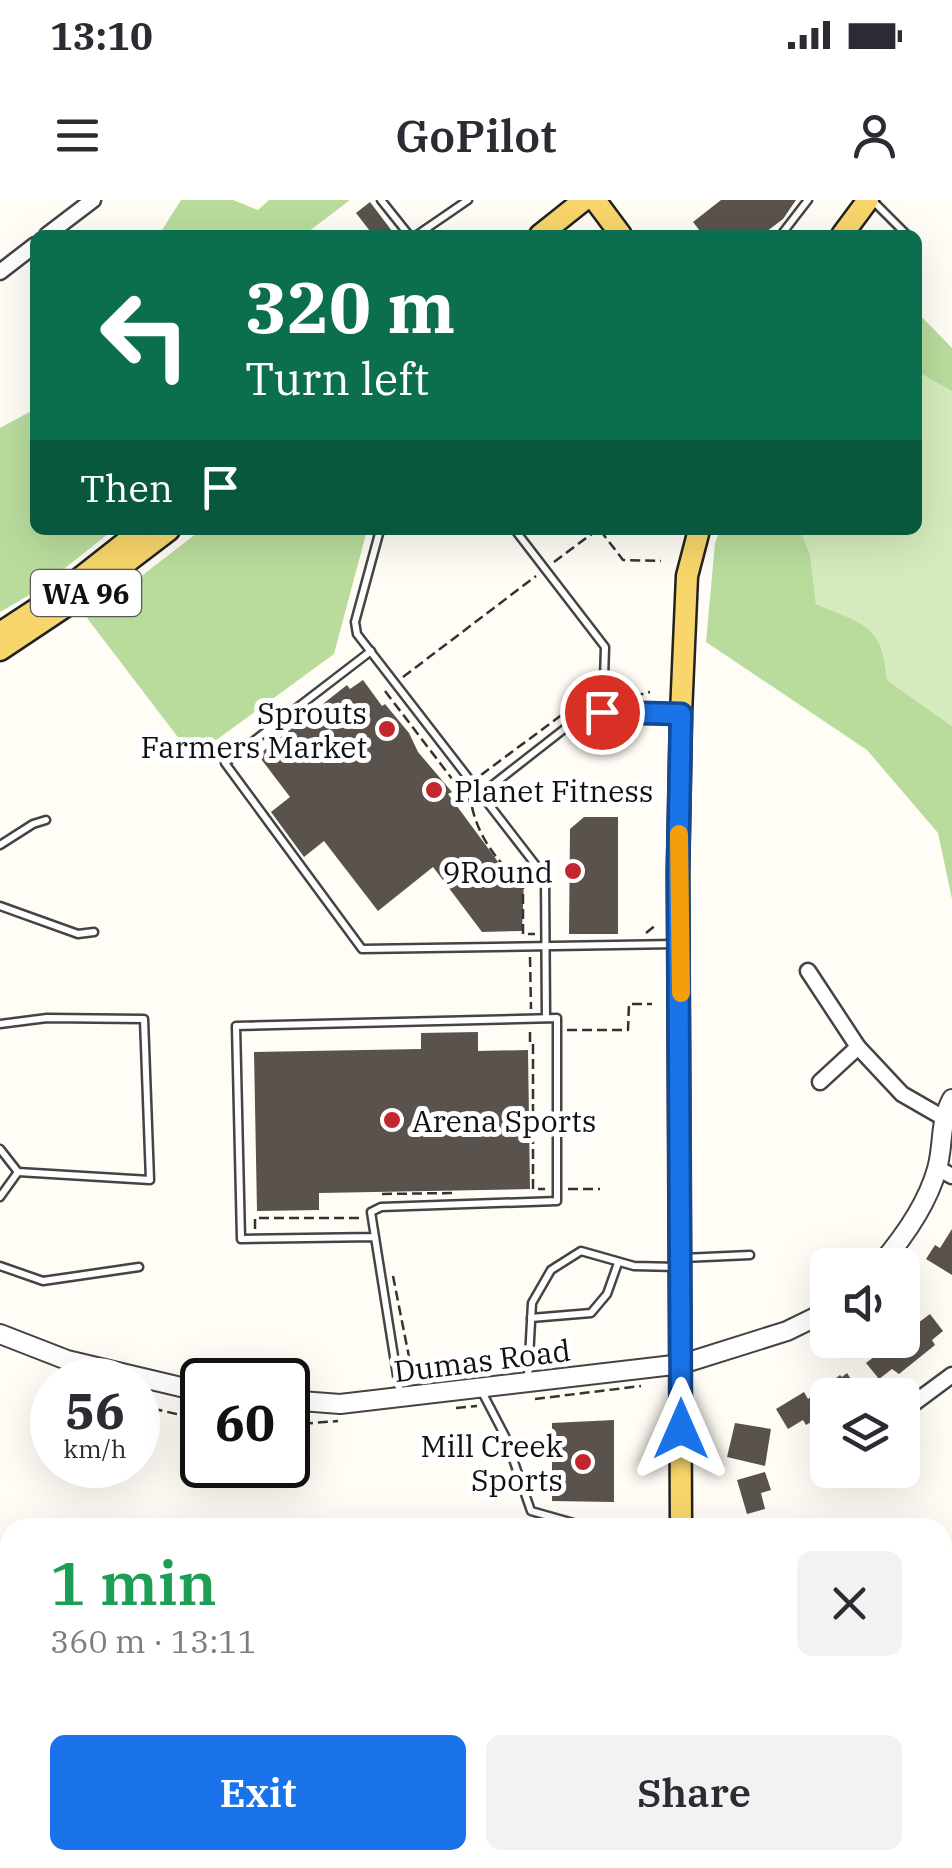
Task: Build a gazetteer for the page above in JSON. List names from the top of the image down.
{
  "streets": {
    "main road": ["WA 96"],
    "street": ["Dumas Road"]
  },
  "places": [
    "Sprouts Farmers Market",
    "Planet Fitness",
    "9Round",
    "Arena Sports",
    "Mill Creek Sports"
  ],
  "page": {
    "status": "13:10",
    "header": "GoPilot",
    "turn": ["320 m", "Turn left"],
    "then": "Then",
    "speed": "56 km/h",
    "limit": "60",
    "heading": ["1 min", "360 m · 13:11"],
    "buttons": ["Exit", "Share"]
  }
}
